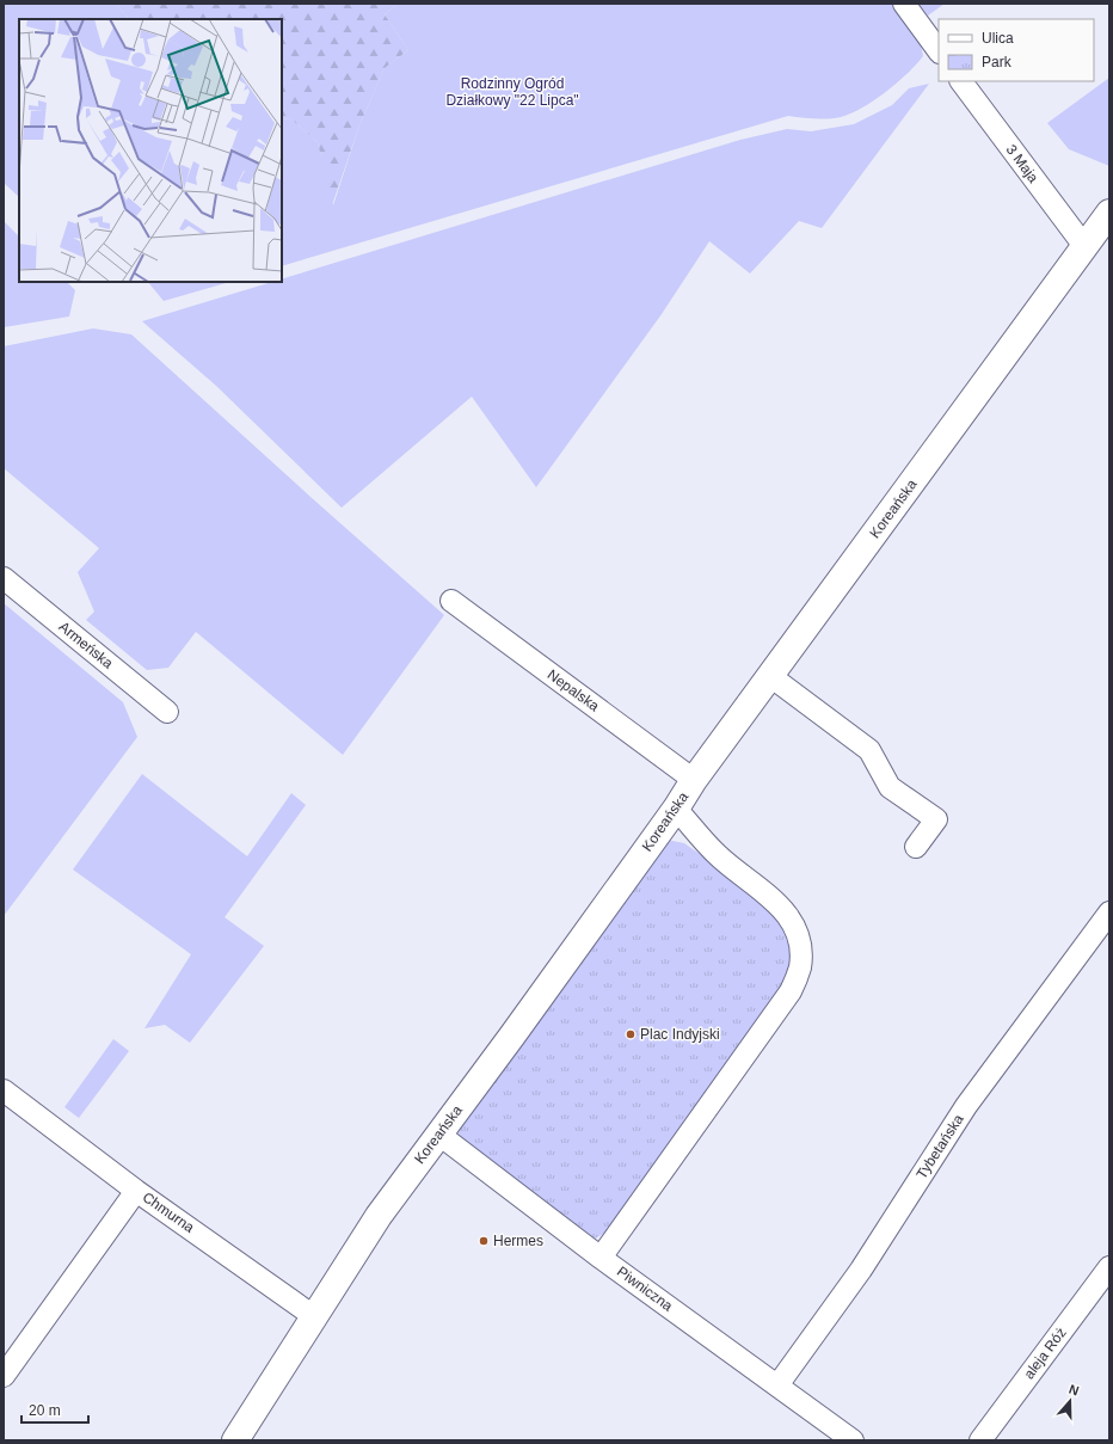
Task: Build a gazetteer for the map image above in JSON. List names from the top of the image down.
{
  "streets": {
    "street": [
      "3 Maja",
      "Koreańska",
      "Armeńska",
      "Nepalska",
      "Tybetańska",
      "Chmurna",
      "Piwniczna",
      "aleja Róż"
    ]
  },
  "crossings": [
    ["3 Maja", "Koreańska"],
    ["Koreańska", "Nepalska"],
    ["Koreańska", "Chmurna"],
    ["Koreańska", "Piwniczna"],
    ["Tybetańska", "Piwniczna"]
  ],
  "parks": ["Rodzinny Ogród Działkowy \"22 Lipca\""],
  "places": ["Plac Indyjski", "Hermes"],
  "legend": ["Ulica", "Park"],
  "scale_bar": "20 m",
  "north": "top"
}
